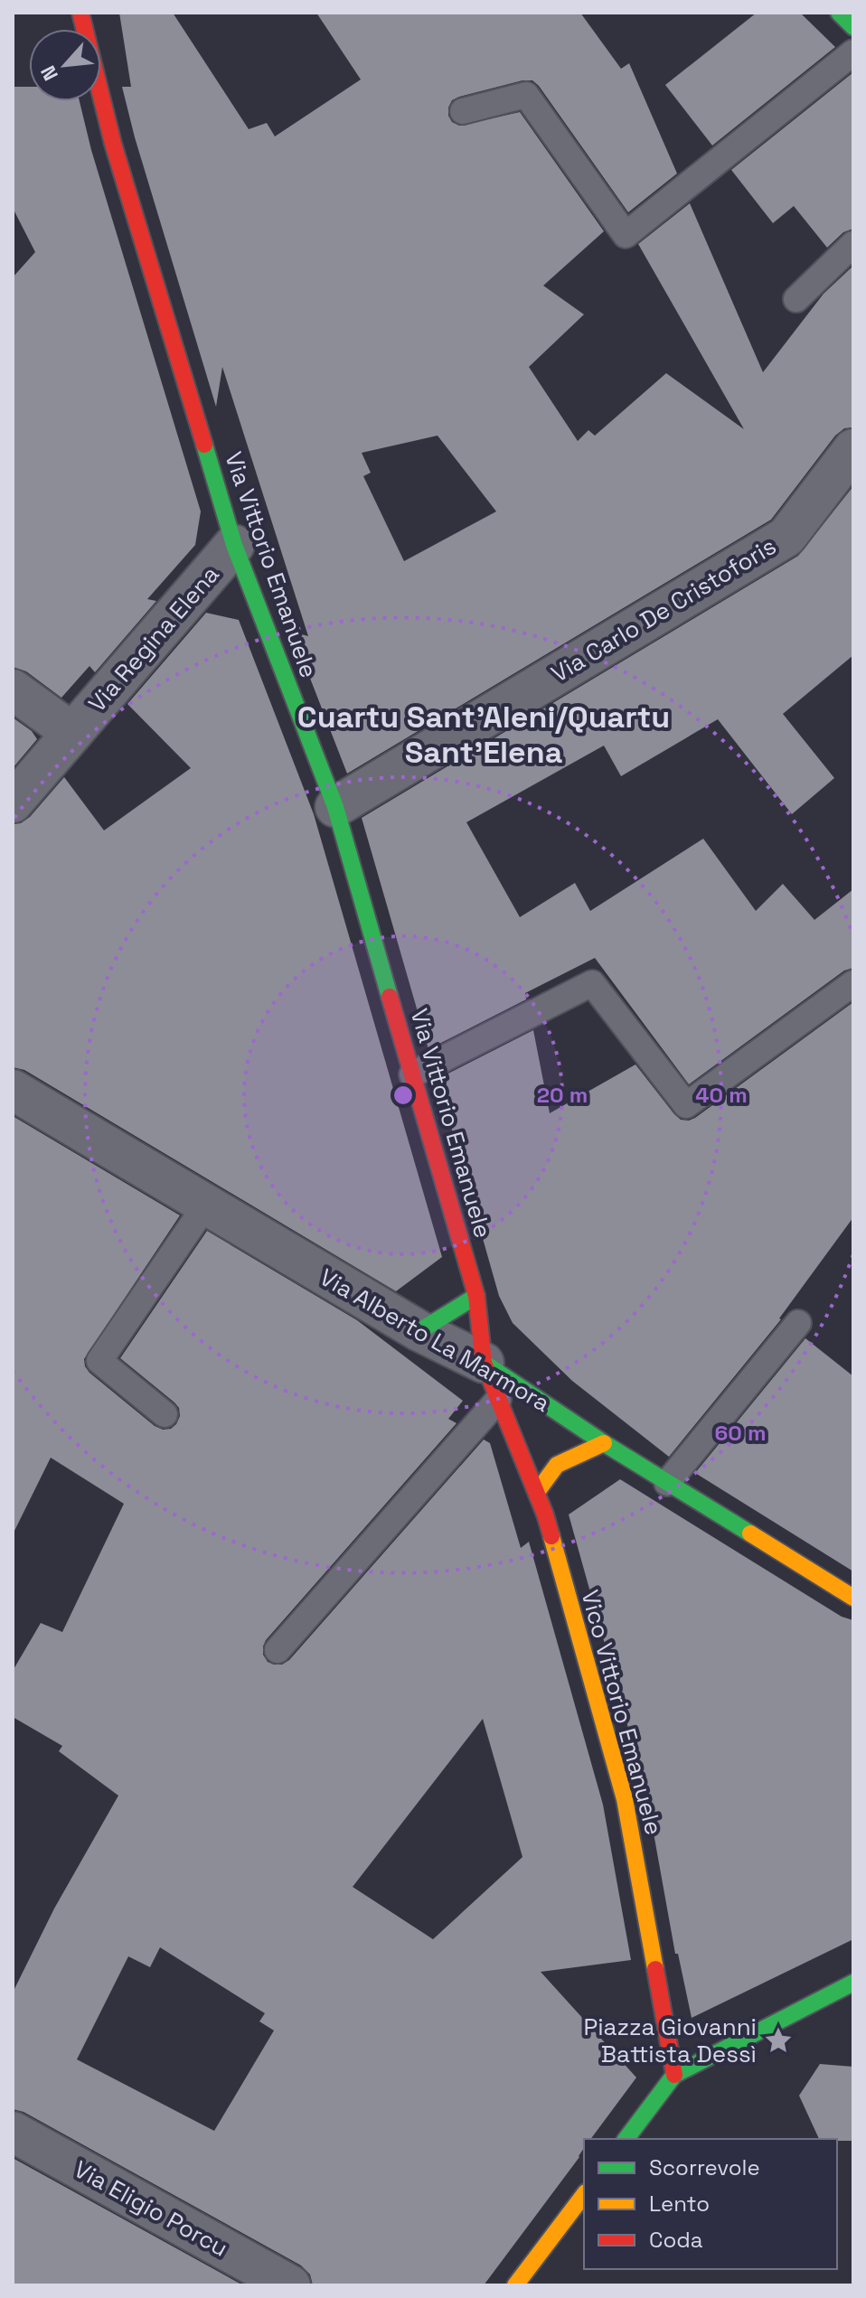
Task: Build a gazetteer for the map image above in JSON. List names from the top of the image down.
{
  "streets": {
    "street": [
      "Via Vittorio Emanuele",
      "Via Carlo De Cristoforis",
      "Via Regina Elena",
      "Via Alberto La Marmora",
      "Vico Vittorio Emanuele",
      "Via Eligio Porcu"
    ]
  },
  "crossings": [
    ["Via Vittorio Emanuele", "Via Carlo De Cristoforis"],
    ["Via Vittorio Emanuele", "Via Regina Elena"],
    ["Via Vittorio Emanuele", "Via Alberto La Marmora"],
    ["Via Vittorio Emanuele", "Vico Vittorio Emanuele"],
    ["Via Alberto La Marmora", "Vico Vittorio Emanuele"]
  ],
  "districts": ["Cuartu Sant'Aleni/Quartu Sant'Elena"],
  "places": {
    "place": ["Piazza Giovanni Battista Dessì"]
  },
  "legend": ["Scorrevole", "Lento", "Coda"],
  "north": "bottom left",
  "rings": ["20 m", "40 m", "60 m"]
}
